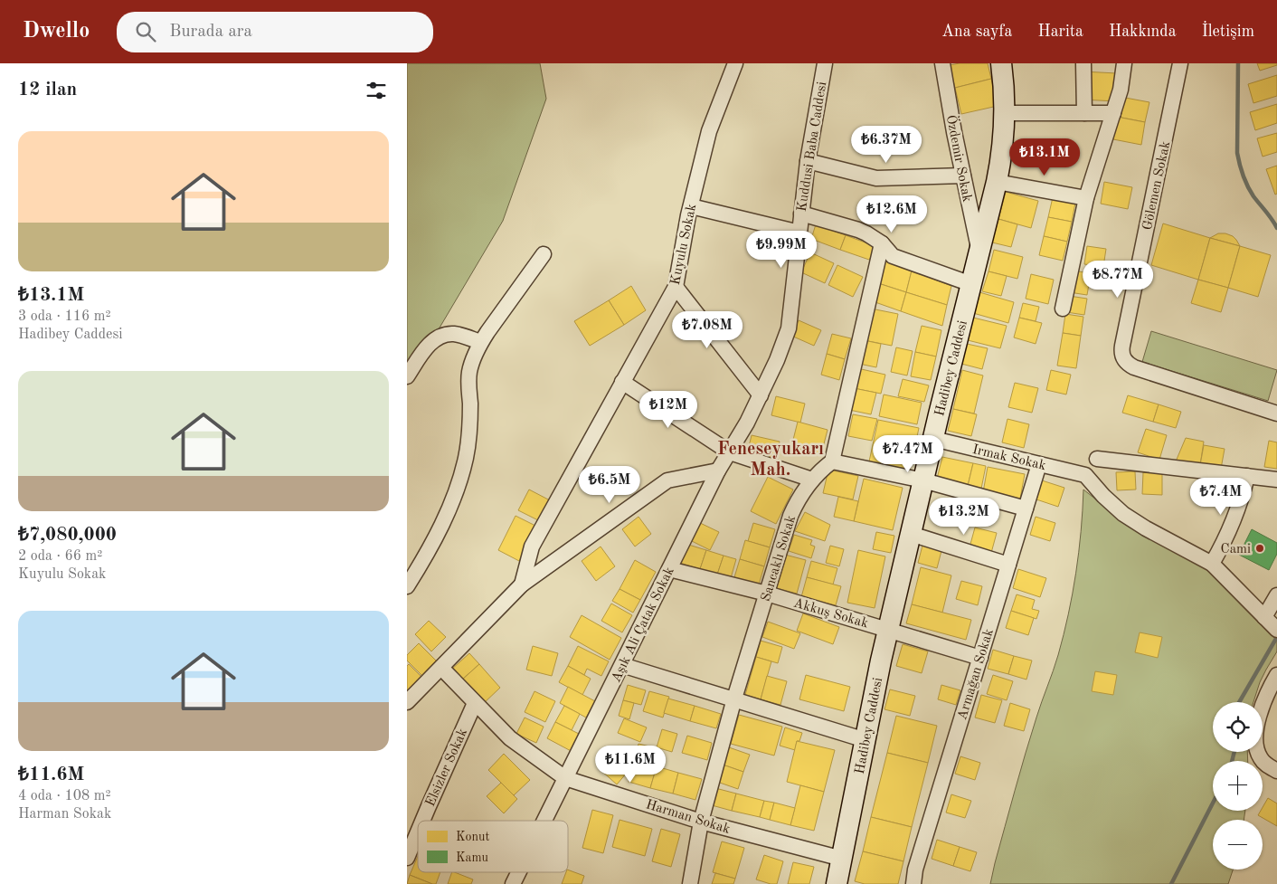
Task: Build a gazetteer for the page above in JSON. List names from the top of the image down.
{
  "streets": {
    "main road": ["Hadibey Caddesi"],
    "street": [
      "Kuddusi Baba Caddesi",
      "Özdemir Sokak",
      "Gölemen Sokak",
      "Kuyulu Sokak",
      "Irmak Sokak",
      "Sancaklı Sokak",
      "Akkuş Sokak",
      "Aşık Ali Çatak Sokak",
      "Armağan Sokak",
      "Elsizler Sokak",
      "Harman Sokak"
    ]
  },
  "crossings": [
    ["Kuddusi Baba Caddesi", "Aşık Ali Çatak Sokak"],
    ["Özdemir Sokak", "Hadibey Caddesi"],
    ["Hadibey Caddesi", "Irmak Sokak"],
    ["Hadibey Caddesi", "Akkuş Sokak"],
    ["Hadibey Caddesi", "Harman Sokak"],
    ["Irmak Sokak", "Armağan Sokak"],
    ["Sancaklı Sokak", "Akkuş Sokak"],
    ["Sancaklı Sokak", "Harman Sokak"],
    ["Akkuş Sokak", "Aşık Ali Çatak Sokak"],
    ["Akkuş Sokak", "Armağan Sokak"],
    ["Aşık Ali Çatak Sokak", "Harman Sokak"],
    ["Elsizler Sokak", "Harman Sokak"]
  ],
  "districts": ["Feneseyukarı Mah."],
  "places": ["Cami"],
  "legend": ["Konut", "Kamu"],
  "page": {
    "header": "Dwello",
    "search": "Burada ara",
    "nav": [
      "Ana sayfa",
      "Harita",
      "Hakkında",
      "İletişim"
    ],
    "heading": "12 ilan",
    "list": [
      {
        "name": "₺13.1M",
        "note": "3 oda · 116 m² · Hadibey Caddesi"
      },
      {
        "name": "₺7,080,000",
        "note": "2 oda · 66 m² · Kuyulu Sokak"
      },
      {
        "name": "₺11.6M",
        "note": "4 oda · 108 m² · Harman Sokak"
      }
    ],
    "price": [
      "₺6.37M",
      "₺13.1M",
      "₺12.6M",
      "₺9.99M",
      "₺8.77M",
      "₺7.08M",
      "₺12M",
      "₺7.47M",
      "₺6.5M",
      "₺7.4M",
      "₺13.2M",
      "₺11.6M"
    ],
    "map_buttons": ["+", "−"]
  }
}
